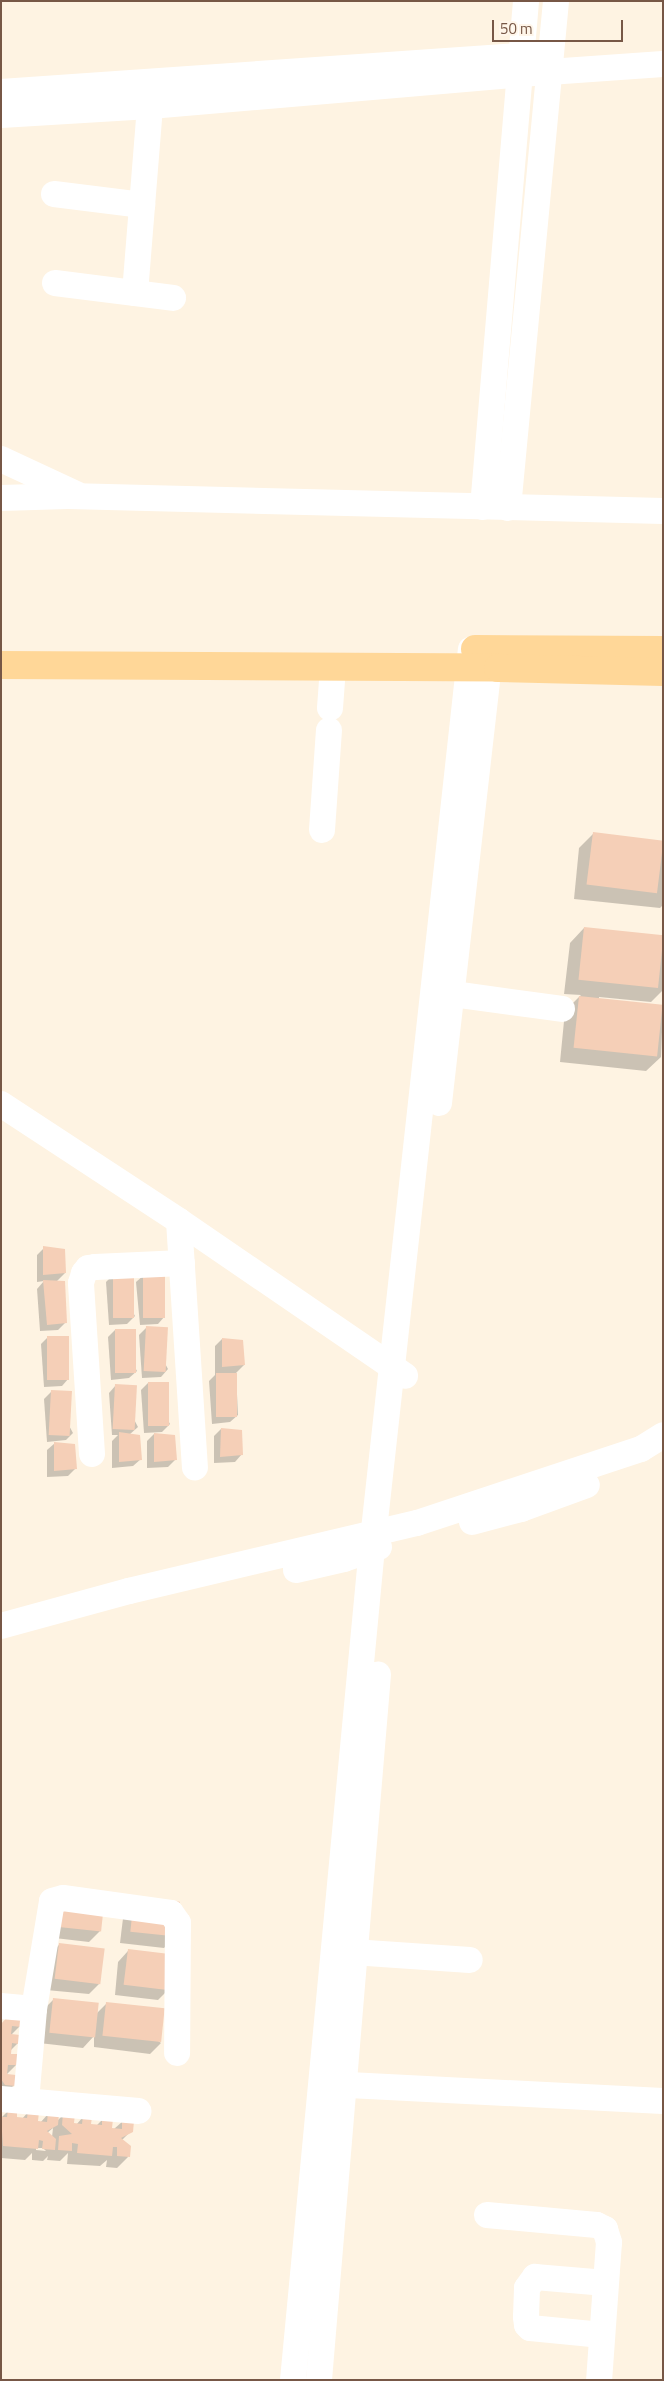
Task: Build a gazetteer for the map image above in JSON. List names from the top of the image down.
{
  "scale_bar": "50 m"
}
